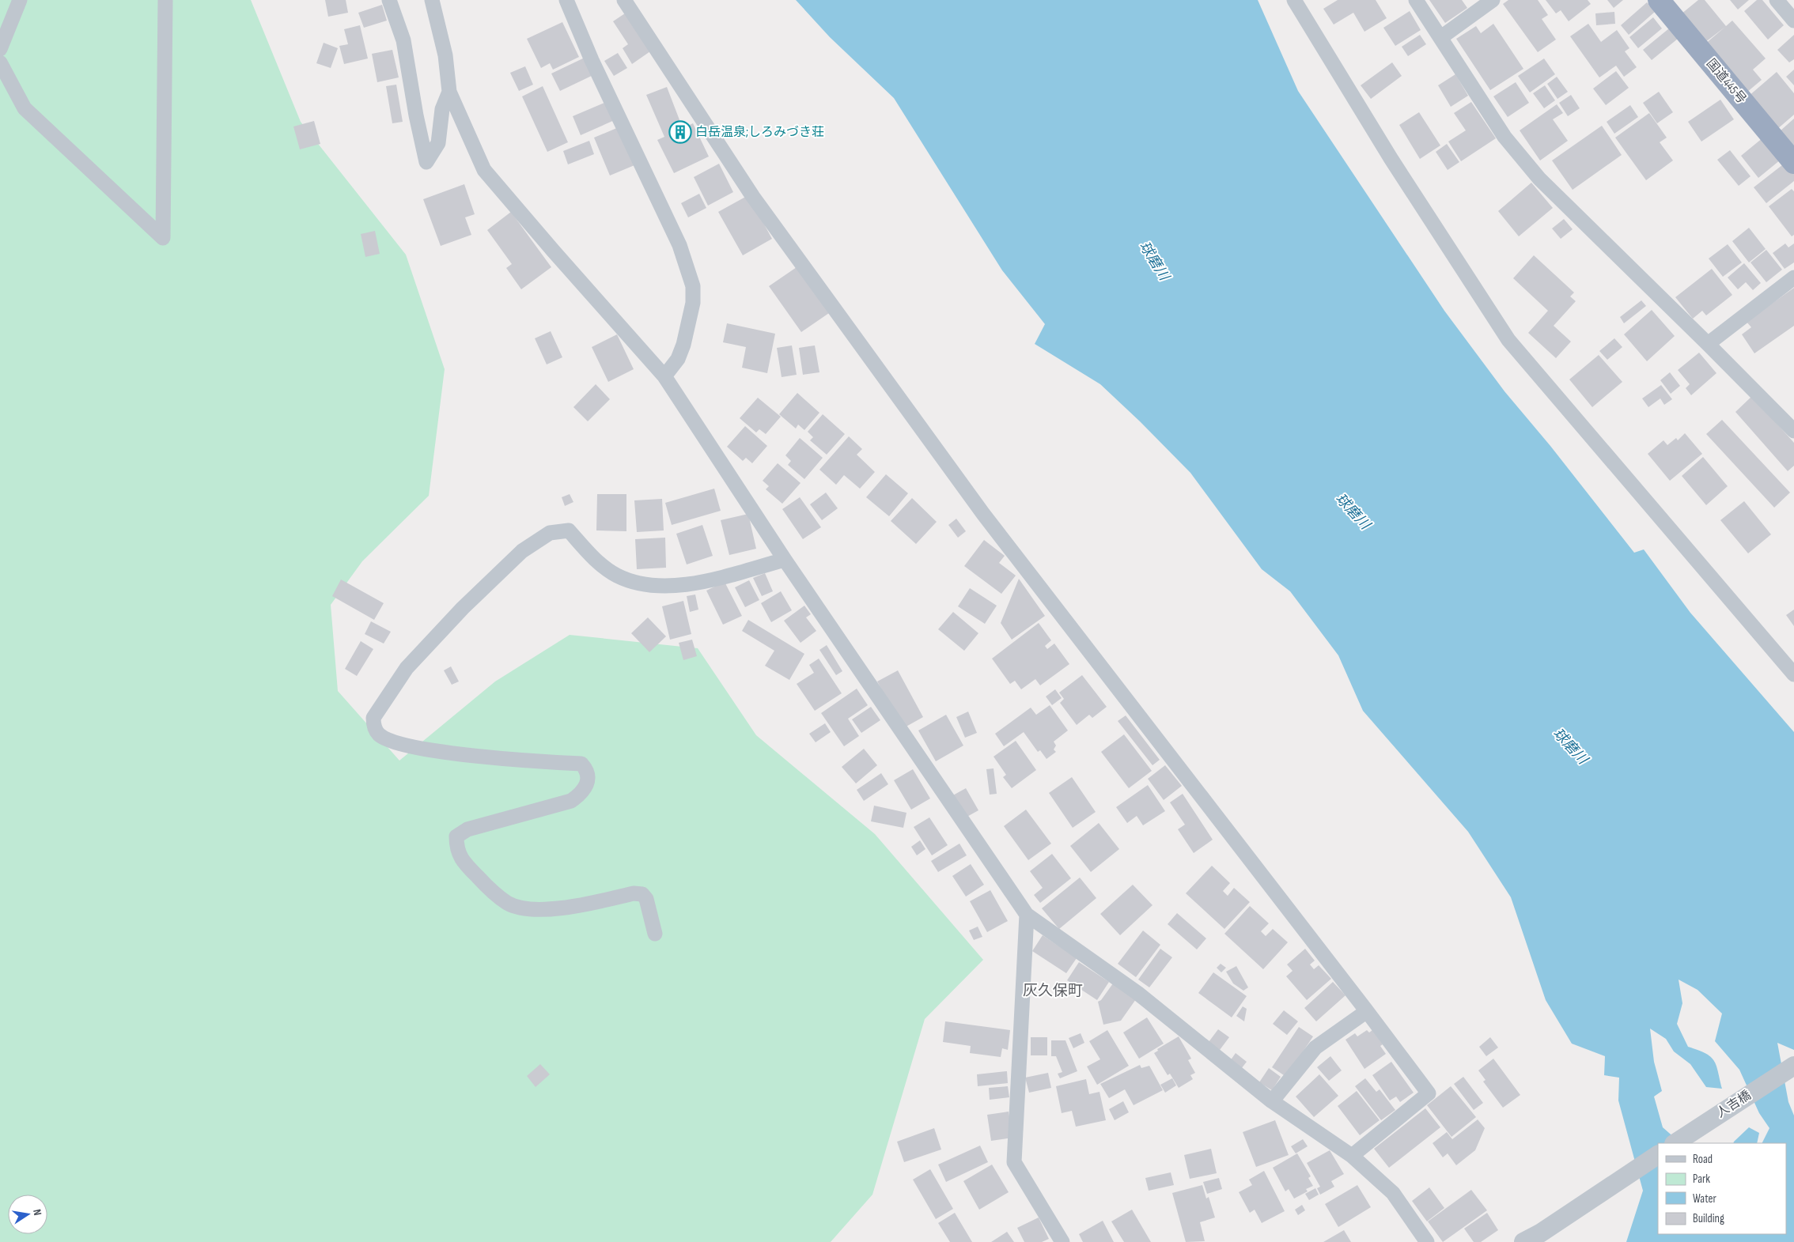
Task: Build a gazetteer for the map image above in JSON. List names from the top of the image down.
{
  "streets": {
    "highway": ["国道445号"],
    "street": ["人吉橋"]
  },
  "districts": ["灰久保町"],
  "water": ["球磨川"],
  "places": {
    "building": ["白岳温泉;しろみづき荘"]
  },
  "legend": [
    "Road",
    "Park",
    "Water",
    "Building"
  ],
  "north": "right"
}
